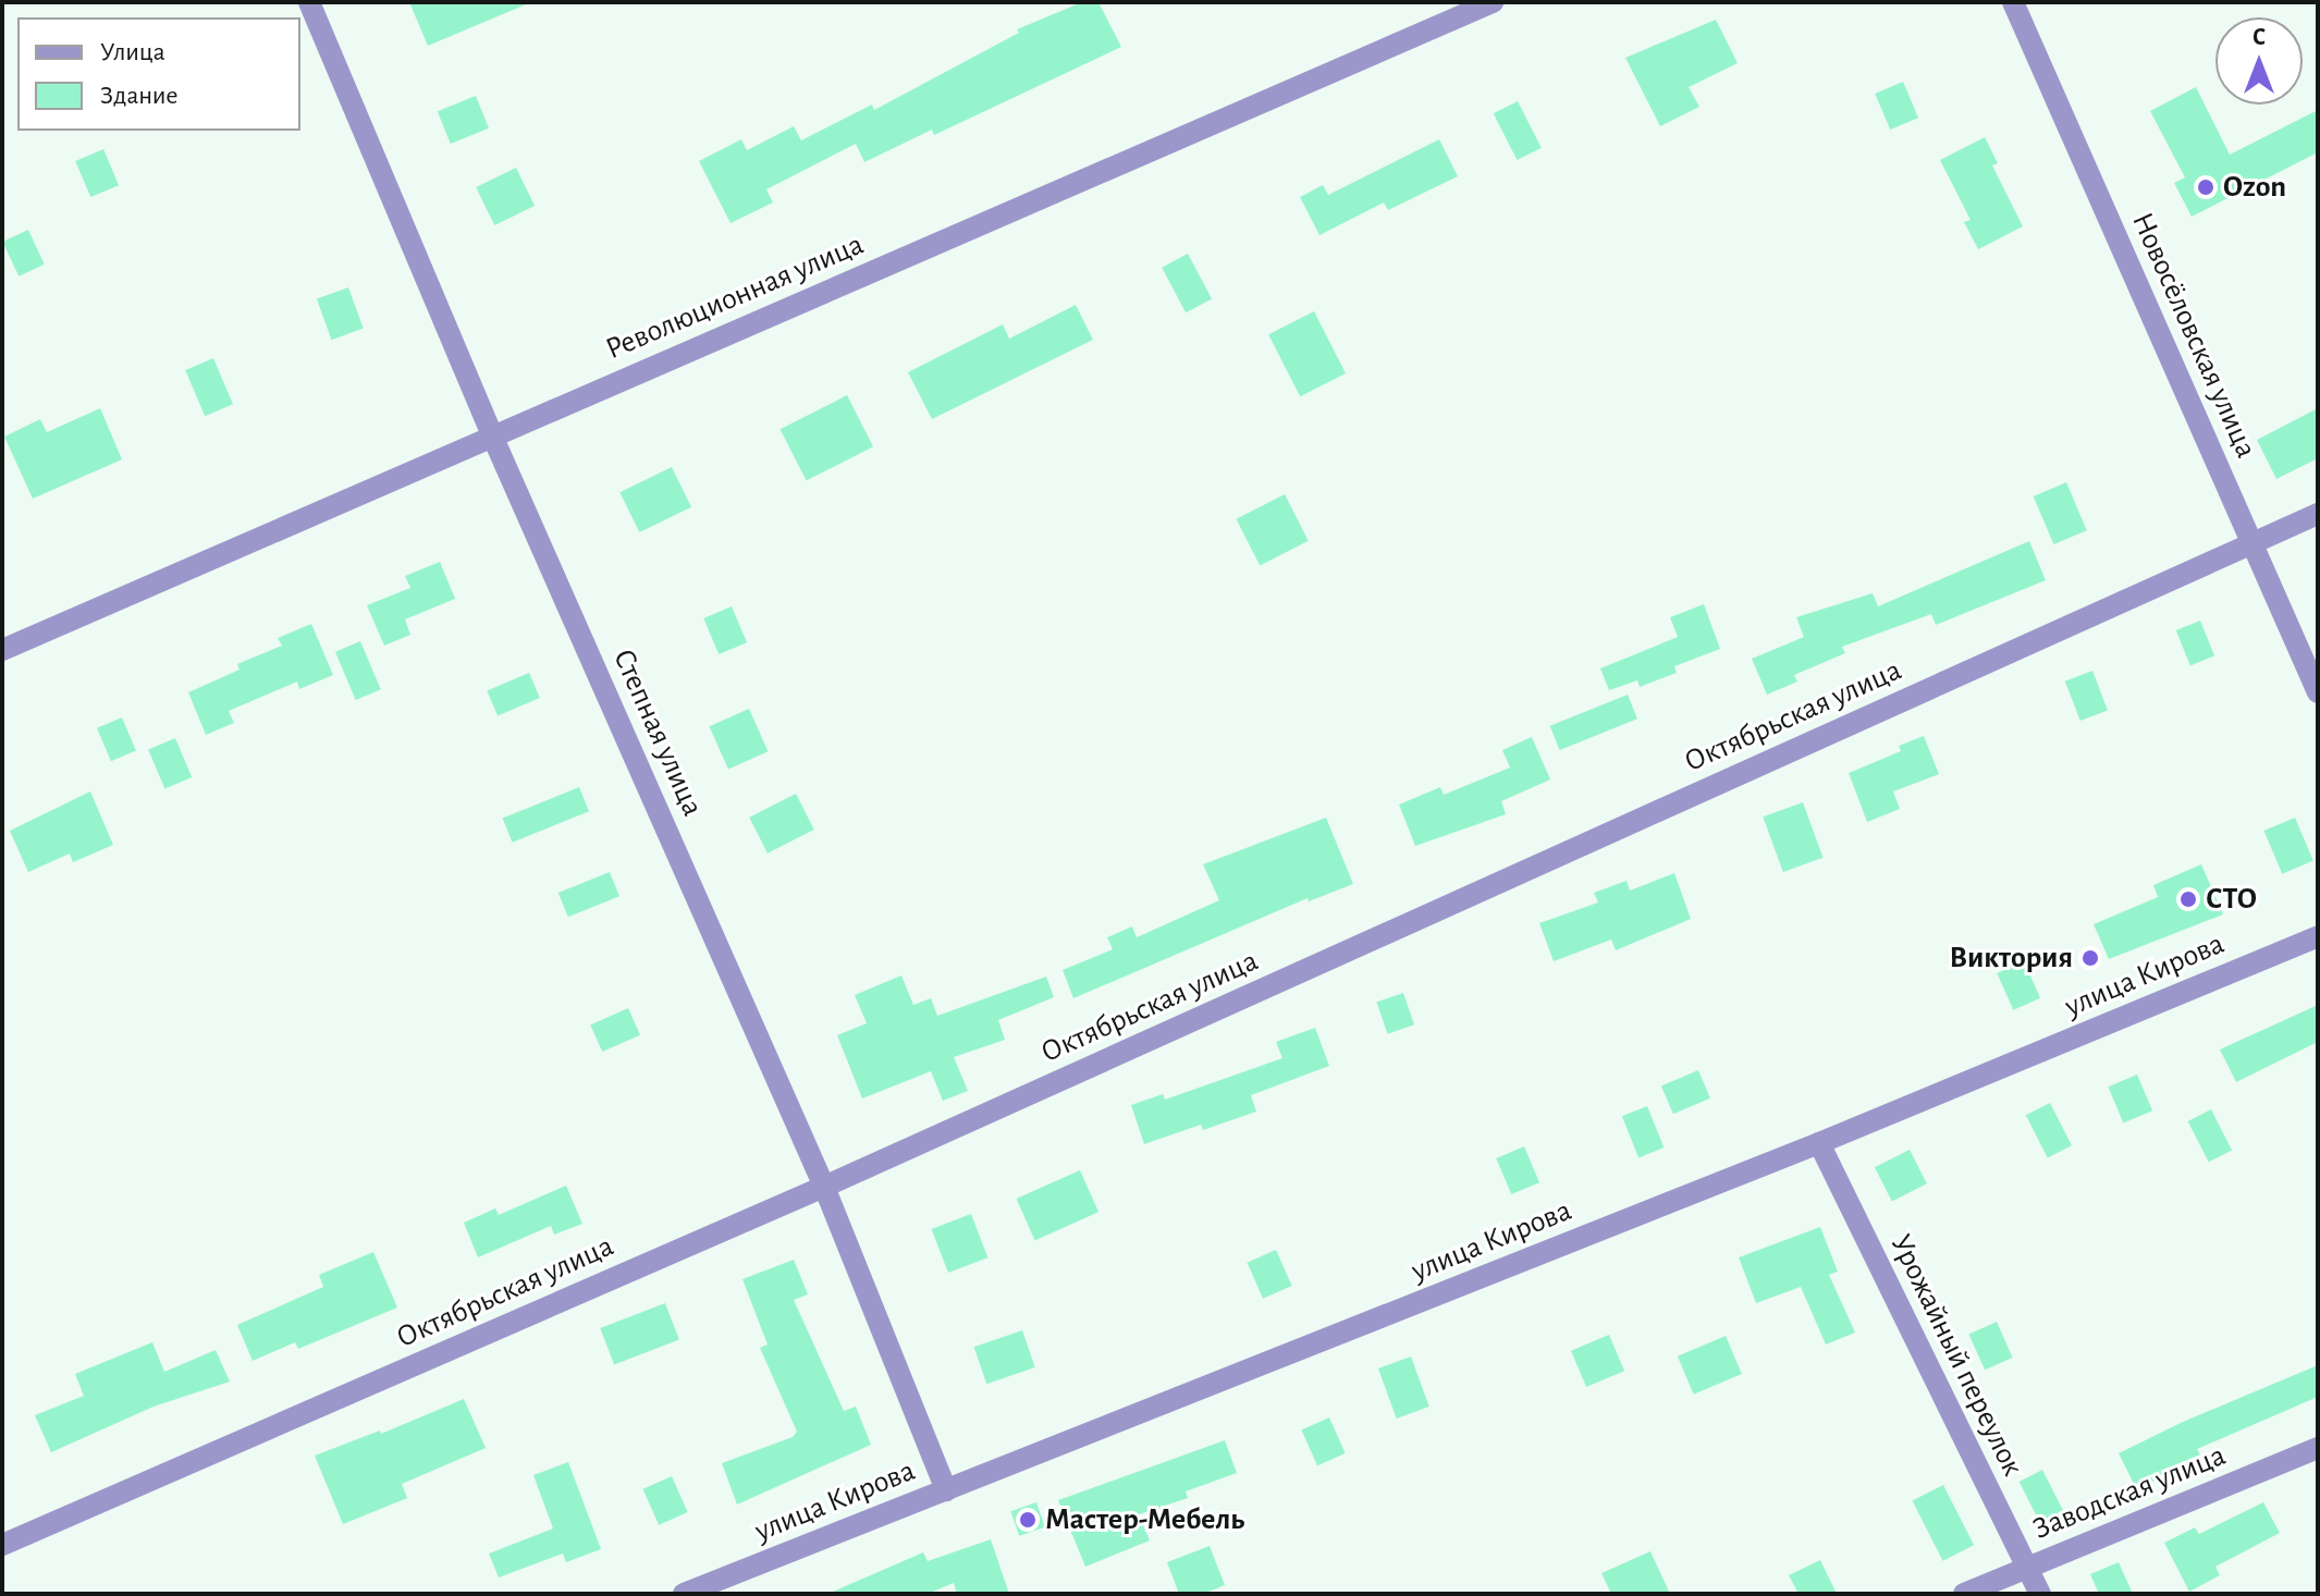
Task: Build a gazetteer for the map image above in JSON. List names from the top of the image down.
{
  "streets": {
    "street": [
      "Революционная улица",
      "Новосёловская улица",
      "Октябрьская улица",
      "Степная улица",
      "улица Кирова",
      "Урожайный переулок",
      "Заводская улица"
    ]
  },
  "crossings": [
    ["Революционная улица", "Степная улица"],
    ["Новосёловская улица", "Октябрьская улица"],
    ["Октябрьская улица", "Степная улица"],
    ["Степная улица", "улица Кирова"],
    ["улица Кирова", "Урожайный переулок"],
    ["Урожайный переулок", "Заводская улица"]
  ],
  "places": [
    "Ozon",
    "СТО",
    "Виктория",
    "Мастер-Мебель"
  ],
  "legend": ["Улица", "Здание"],
  "north": "top"
}
